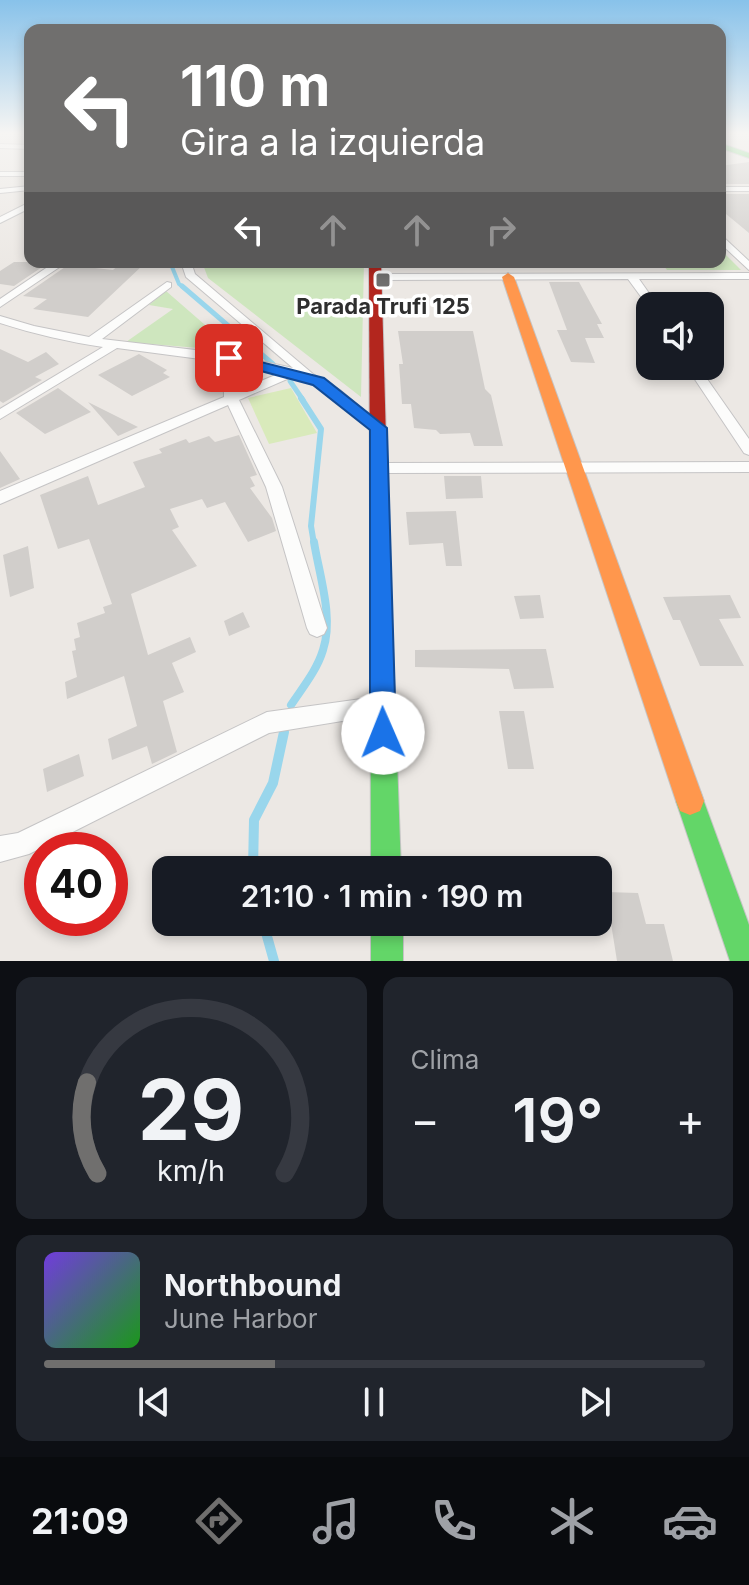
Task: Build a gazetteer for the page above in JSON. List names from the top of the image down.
{
  "places": {
    "transit": ["Parada Trufi 125"]
  },
  "page": {
    "turn": ["110 m", "Gira a la izquierda"],
    "limit": "40",
    "trip": "21:10 · 1 min · 190 m",
    "tile": "Clima",
    "heat": ["−", "19°", "+"],
    "song": ["Northbound", "June Harbor"],
    "tabs": "21:09",
    "gauge": ["29", "km/h"]
  }
}
